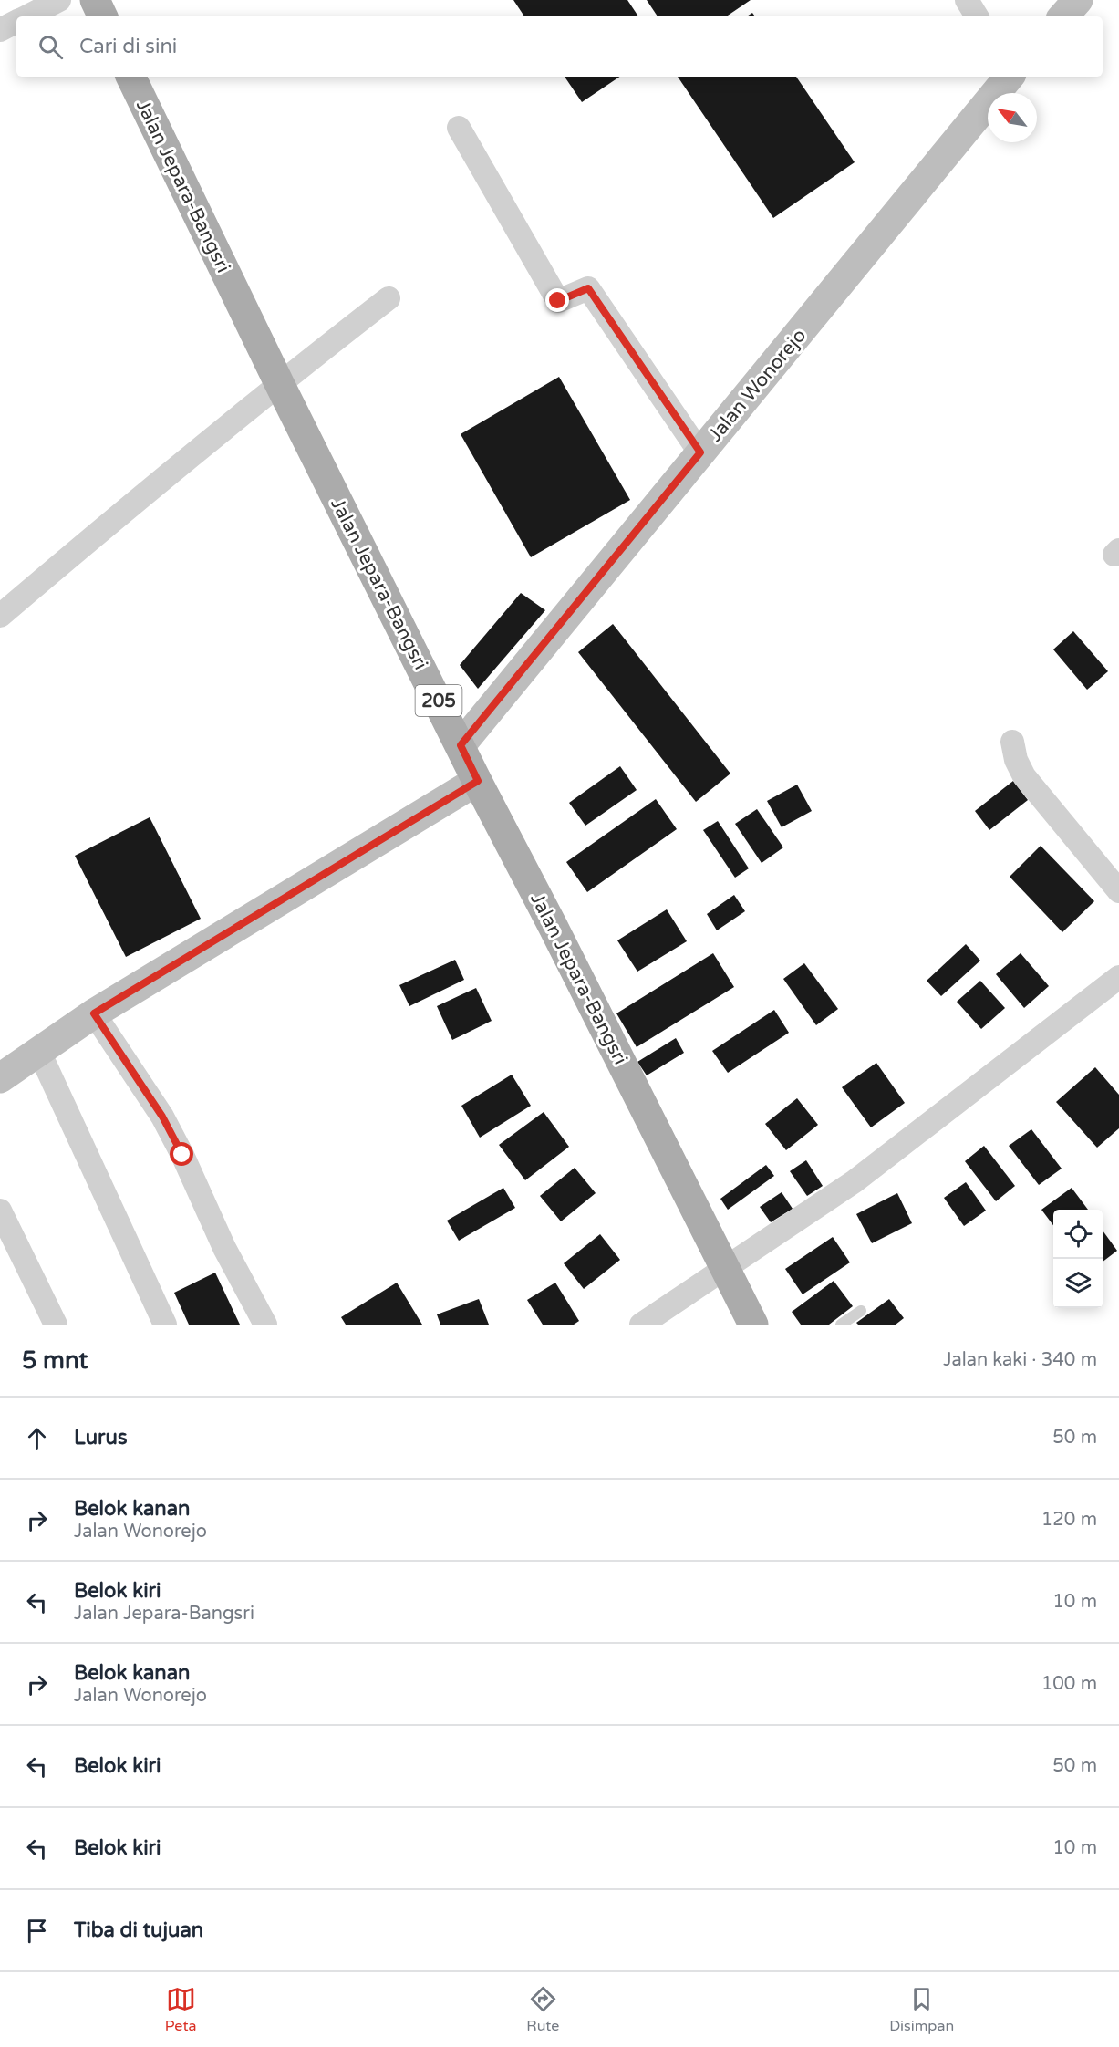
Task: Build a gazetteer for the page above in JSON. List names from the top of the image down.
{
  "streets": {
    "main road": ["Jalan Jepara-Bangsri", "205"],
    "street": ["Jalan Wonorejo"]
  },
  "crossings": [
    ["Jalan Jepara-Bangsri", "Jalan Wonorejo"]
  ],
  "north": "top left",
  "page": {
    "search": "Cari di sini",
    "heading": ["5 mnt", "Jalan kaki · 340 m"],
    "list": [
      ["Lurus", "50 m"],
      ["Belok kanan", "Jalan Wonorejo", "120 m"],
      ["Belok kiri", "Jalan Jepara-Bangsri", "10 m"],
      ["Belok kanan", "Jalan Wonorejo", "100 m"],
      ["Belok kiri", "50 m"],
      ["Belok kiri", "10 m"],
      "Tiba di tujuan"
    ],
    "nav": ["Peta", "Rute", "Disimpan"]
  }
}
